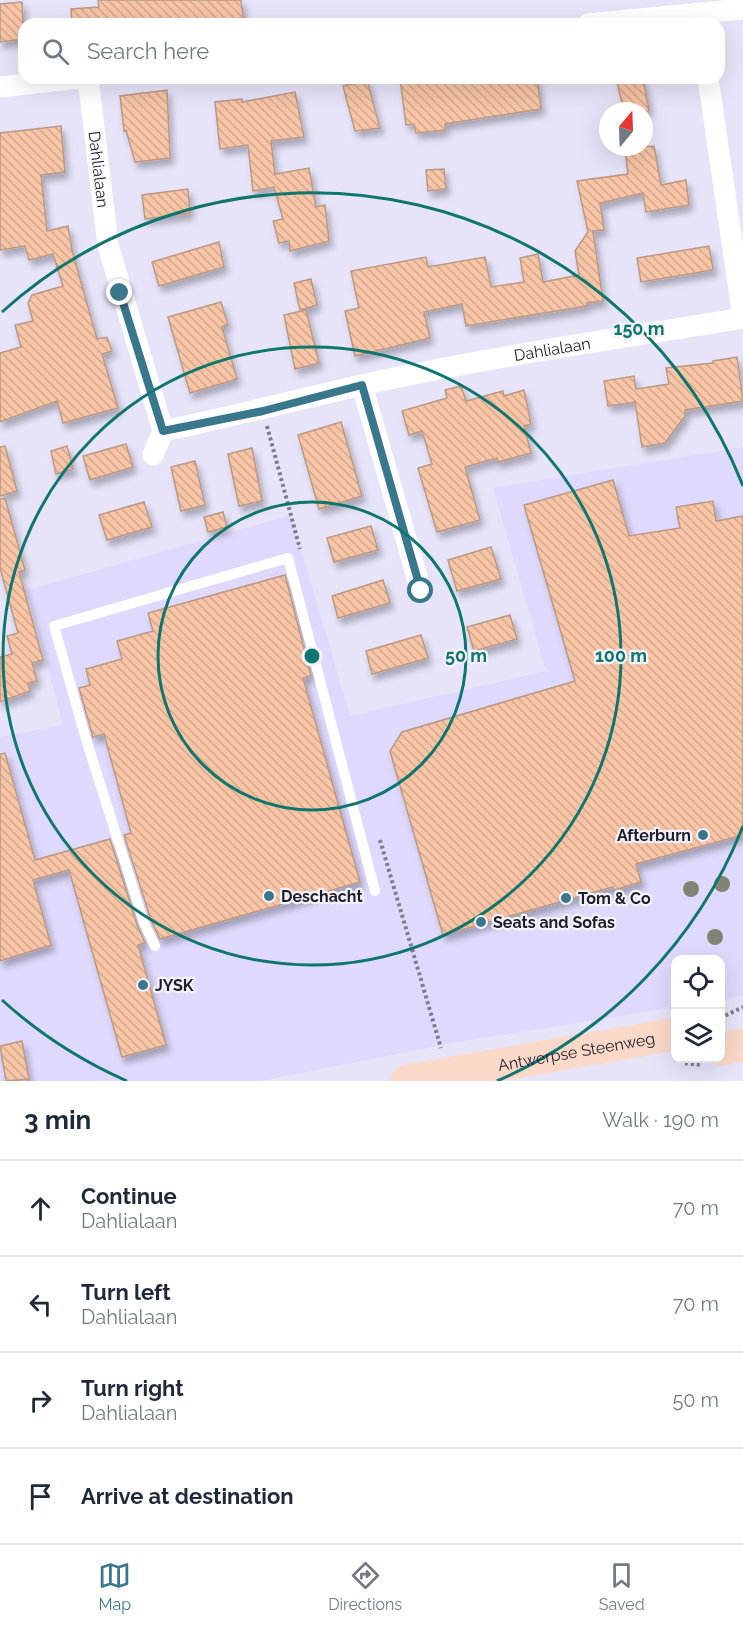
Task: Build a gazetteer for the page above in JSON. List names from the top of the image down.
{
  "streets": {
    "main road": ["Antwerpse Steenweg"],
    "street": ["Dahlialaan"]
  },
  "places": [
    "Afterburn",
    "Deschacht",
    "Tom & Co",
    "Seats and Sofas",
    "JYSK"
  ],
  "north": "top",
  "page": {
    "search": "Search here",
    "heading": ["3 min", "Walk · 190 m"],
    "list": [
      ["Continue", "Dahlialaan", "70 m"],
      ["Turn left", "Dahlialaan", "70 m"],
      ["Turn right", "Dahlialaan", "50 m"],
      "Arrive at destination"
    ],
    "nav": ["Map", "Directions", "Saved"]
  },
  "rings": ["150 m", "50 m", "100 m"]
}
